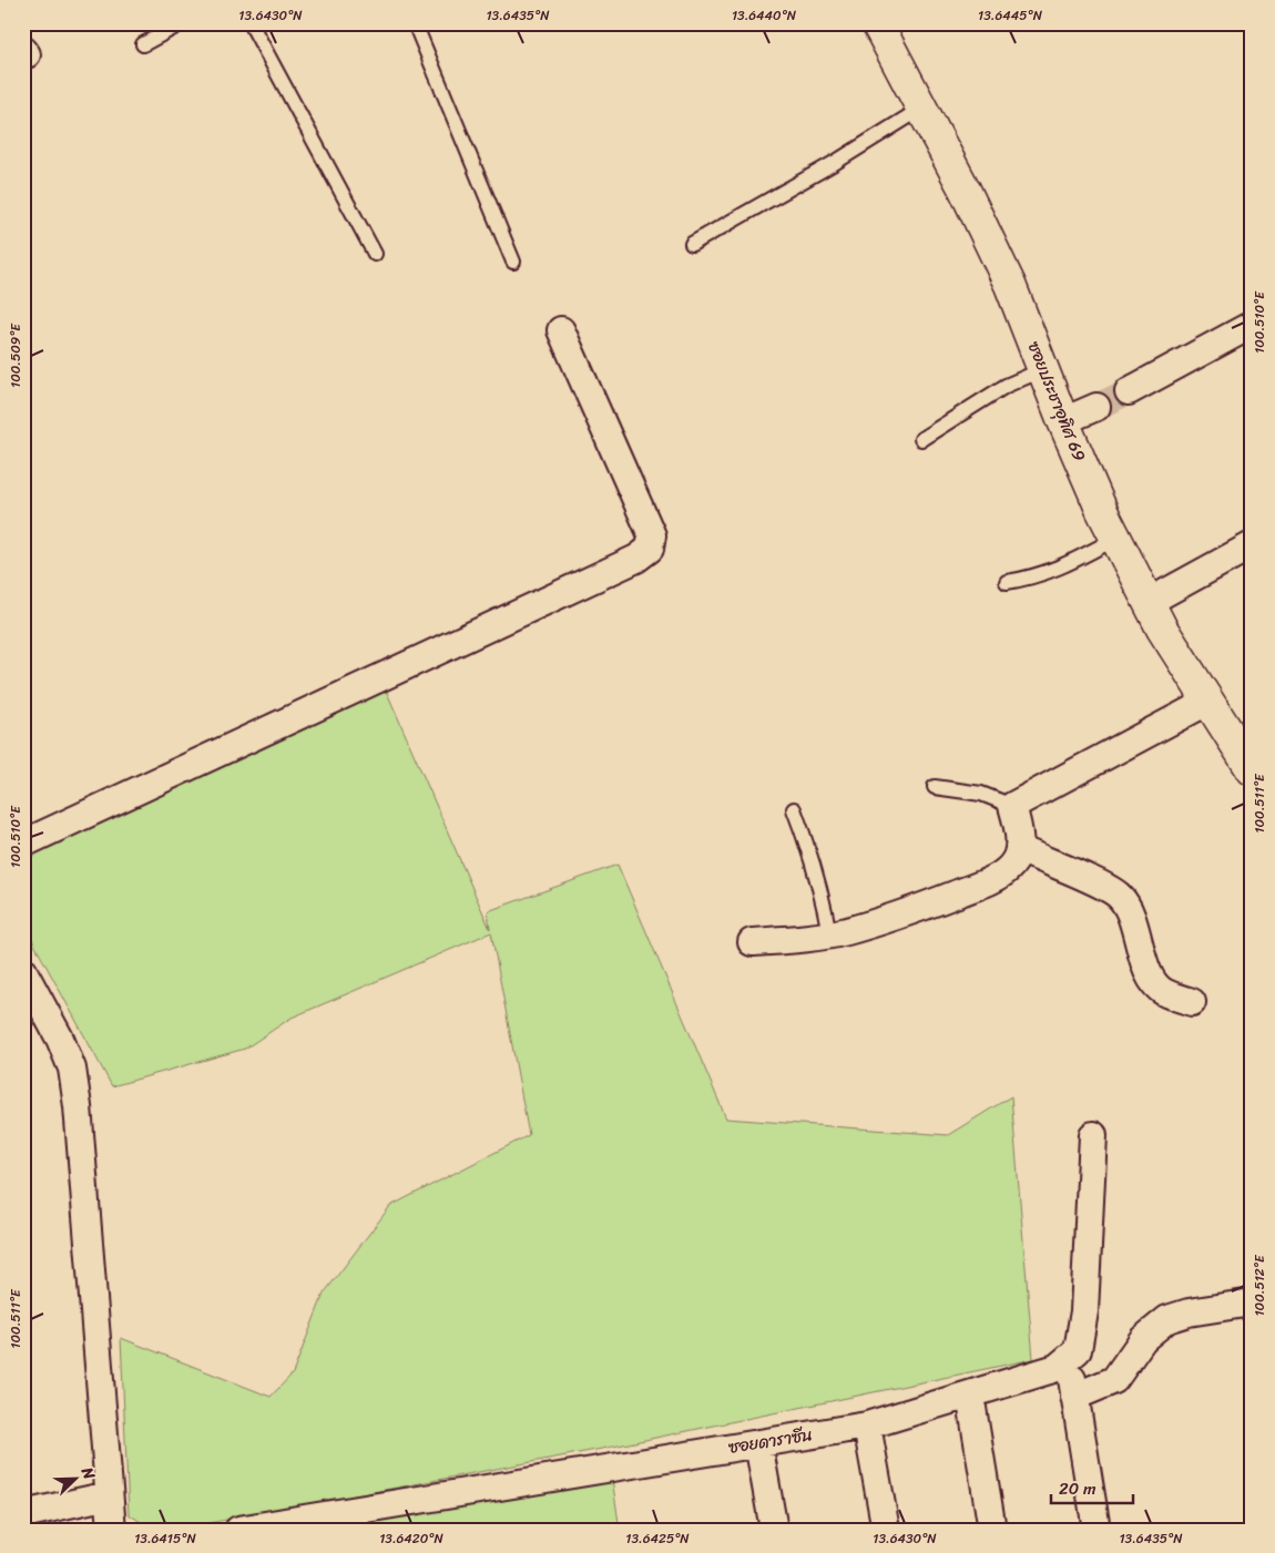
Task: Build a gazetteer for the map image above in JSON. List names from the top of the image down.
{
  "streets": {
    "street": ["ซอยประชาอุทิศ 69", "ซอยดาราซีน"]
  },
  "scale_bar": "20 m",
  "north": "top right",
  "coordinates": [
    "13.6430°N",
    "13.6435°N",
    "13.6440°N",
    "13.6445°N",
    "100.510°E",
    "100.509°E",
    "100.511°E",
    "100.512°E",
    "13.6415°N",
    "13.6420°N",
    "13.6425°N"
  ]
}
